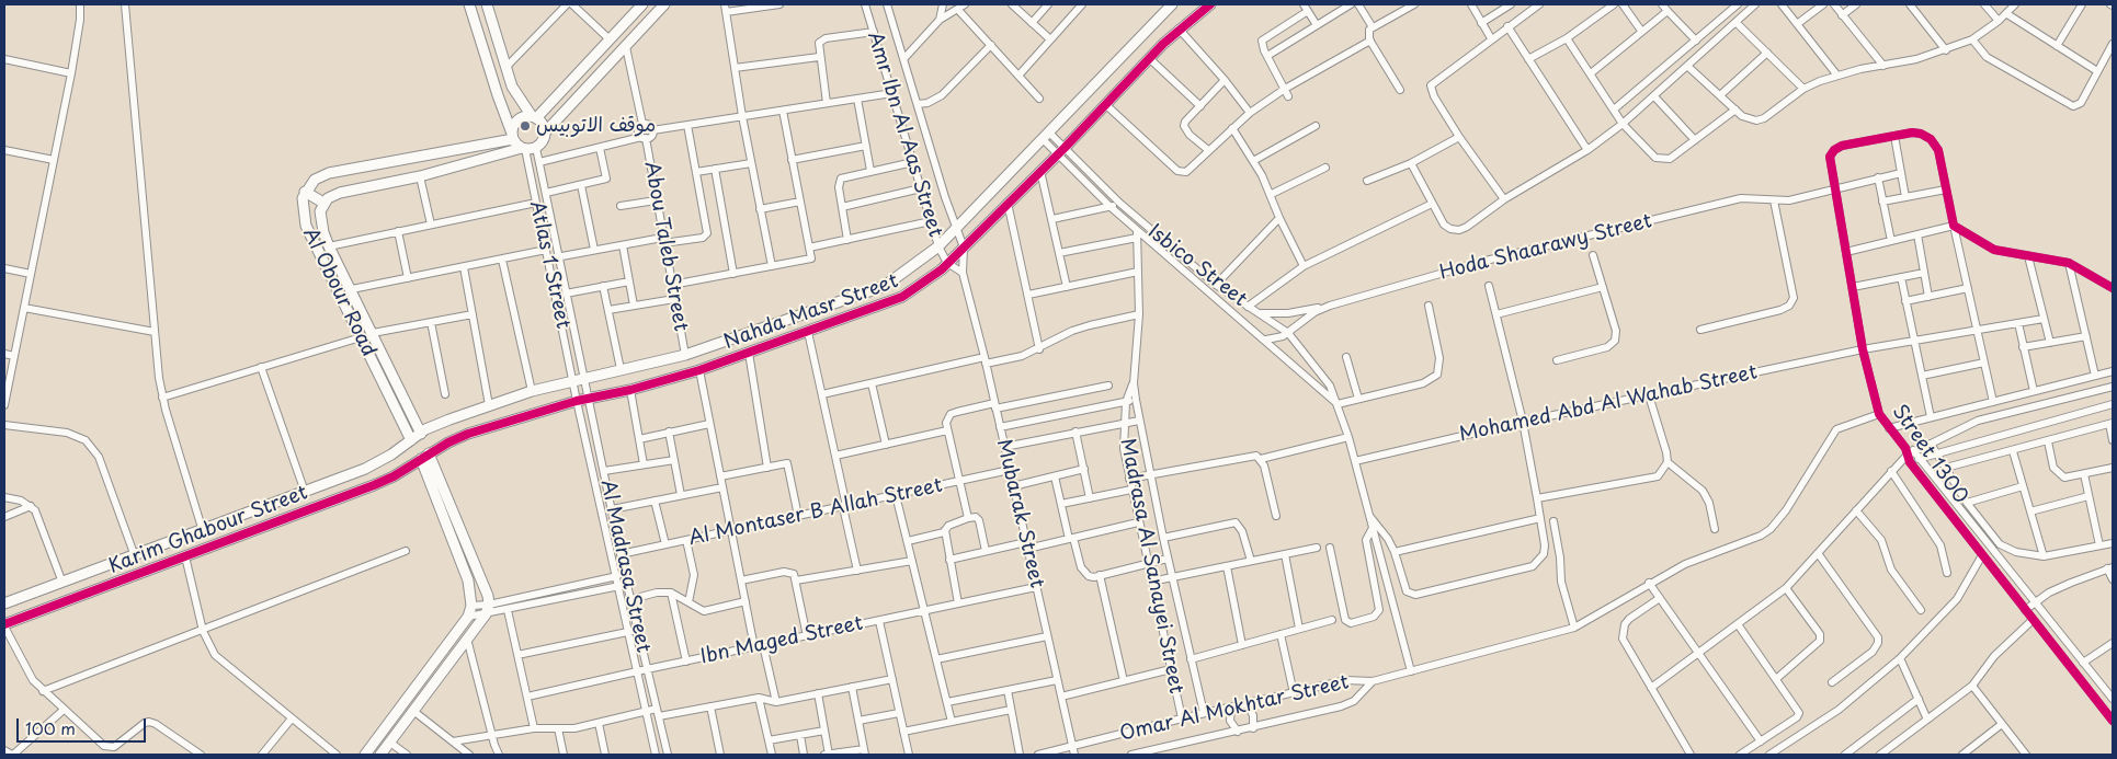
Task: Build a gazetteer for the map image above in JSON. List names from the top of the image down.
{
  "streets": {
    "street": [
      "Amr Ibn Al Aas Street",
      "Abou Taleb Street",
      "Hoda Shaarawy Street",
      "Atlas 1 Street",
      "Isbico Street",
      "Al Obour Road",
      "Nahda Masr Street",
      "Mohamed Abd Al Wahab Street",
      "Street 1300",
      "Al Montaser B Allah Street",
      "Mubarak Street",
      "Karim Ghabour Street",
      "Al Madrasa Street",
      "Madrasa Al Sanayei Street",
      "Ibn Maged Street",
      "Omar Al Mokhtar Street"
    ]
  },
  "crossings": [
    ["Amr Ibn Al Aas Street", "Nahda Masr Street"],
    ["Amr Ibn Al Aas Street", "Mubarak Street"],
    ["Abou Taleb Street", "Nahda Masr Street"],
    ["Hoda Shaarawy Street", "Isbico Street"],
    ["Hoda Shaarawy Street", "Street 1300"],
    ["Atlas 1 Street", "Al Obour Road"],
    ["Atlas 1 Street", "Nahda Masr Street"],
    ["Atlas 1 Street", "Al Madrasa Street"],
    ["Isbico Street", "Nahda Masr Street"],
    ["Isbico Street", "Mohamed Abd Al Wahab Street"],
    ["Isbico Street", "Madrasa Al Sanayei Street"],
    ["Al Obour Road", "Nahda Masr Street"],
    ["Al Obour Road", "Karim Ghabour Street"],
    ["Nahda Masr Street", "Mubarak Street"],
    ["Nahda Masr Street", "Karim Ghabour Street"],
    ["Nahda Masr Street", "Al Madrasa Street"],
    ["Mohamed Abd Al Wahab Street", "Street 1300"],
    ["Al Montaser B Allah Street", "Mubarak Street"],
    ["Al Montaser B Allah Street", "Al Madrasa Street"],
    ["Mubarak Street", "Ibn Maged Street"],
    ["Mubarak Street", "Omar Al Mokhtar Street"],
    ["Al Madrasa Street", "Ibn Maged Street"],
    ["Madrasa Al Sanayei Street", "Omar Al Mokhtar Street"]
  ],
  "places": ["موقف الاتوبيس"],
  "scale_bar": "100 m"
}
